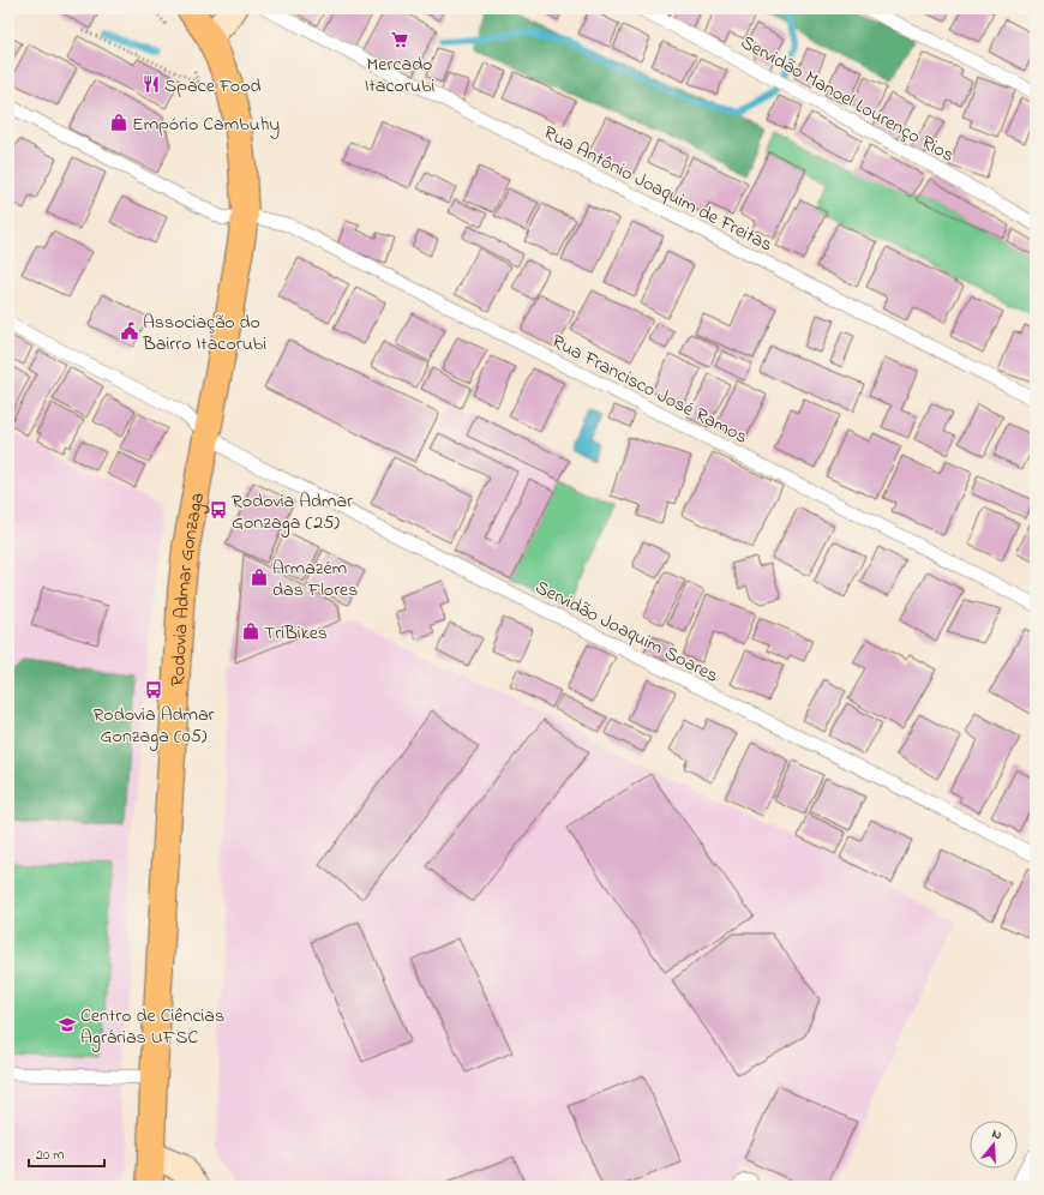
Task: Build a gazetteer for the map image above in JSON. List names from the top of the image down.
{
  "streets": {
    "main road": ["Rodovia Admar Gonzaga"],
    "lane": [
      "Servidão Manoel Lourenço Rios",
      "Rua Antônio Joaquim de Freitas",
      "Rua Francisco José Ramos",
      "Servidão Joaquim Soares"
    ]
  },
  "crossings": [
    ["Rua Francisco José Ramos", "Rodovia Admar Gonzaga"],
    ["Rodovia Admar Gonzaga", "Servidão Joaquim Soares"]
  ],
  "places": {
    "supermarket": ["Mercado Itacorubi"],
    "restaurant": ["Space Food"],
    "shop": ["Empório Cambuhy", "Armazém das Flores", "TriBikes"],
    "public building": ["Associação do Bairro Itacorubi"],
    "bus stop": ["Rodovia Admar Gonzaga (25)", "Rodovia Admar Gonzaga (05)"],
    "school or university": ["Centro de Ciências Agrárias UFSC"]
  },
  "scale_bar": "20 m",
  "north": "top"
}
